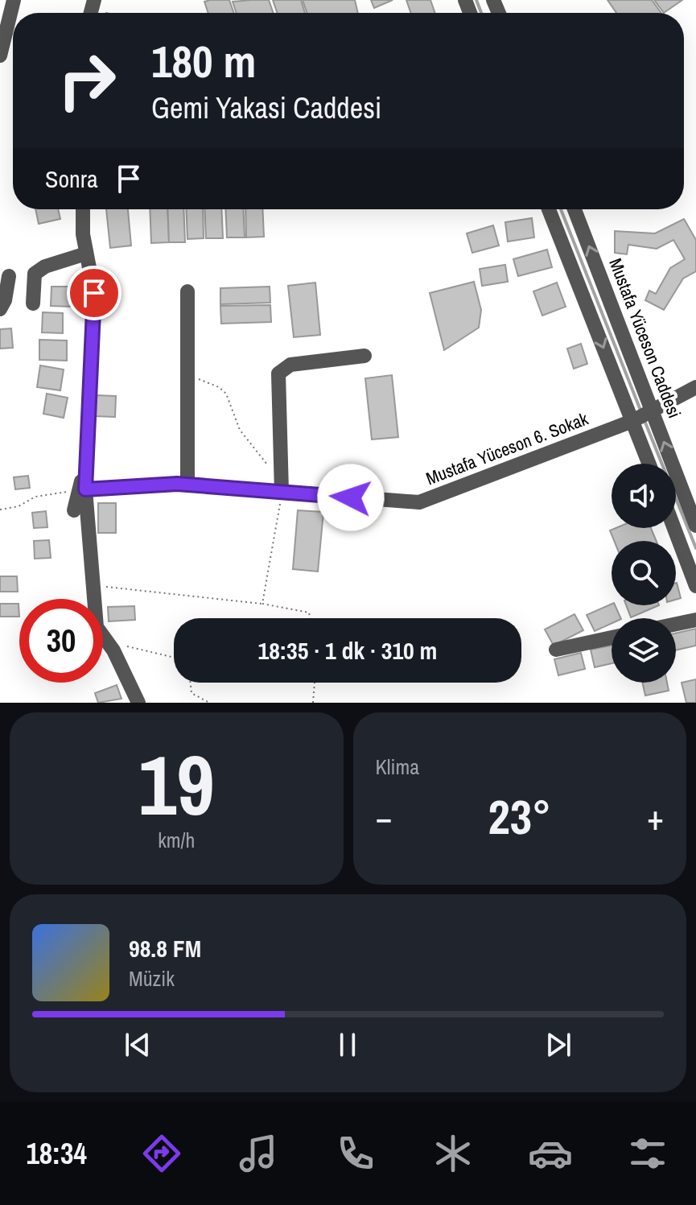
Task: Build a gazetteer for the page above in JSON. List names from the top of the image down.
{
  "streets": {
    "street": ["Mustafa Yüceson Caddesi", "Mustafa Yüceson 6. Sokak"]
  },
  "crossings": [
    ["Mustafa Yüceson Caddesi", "Mustafa Yüceson 6. Sokak"]
  ],
  "page": {
    "turn": ["180 m", "Gemi Yakasi Caddesi"],
    "then": "Sonra",
    "limit": "30",
    "trip": "18:35 · 1 dk · 310 m",
    "tile": [
      ["19", "km/h"],
      "Klima"
    ],
    "heat": ["−", "23°", "+"],
    "song": ["98.8 FM", "Müzik"],
    "tabs": "18:34"
  }
}
